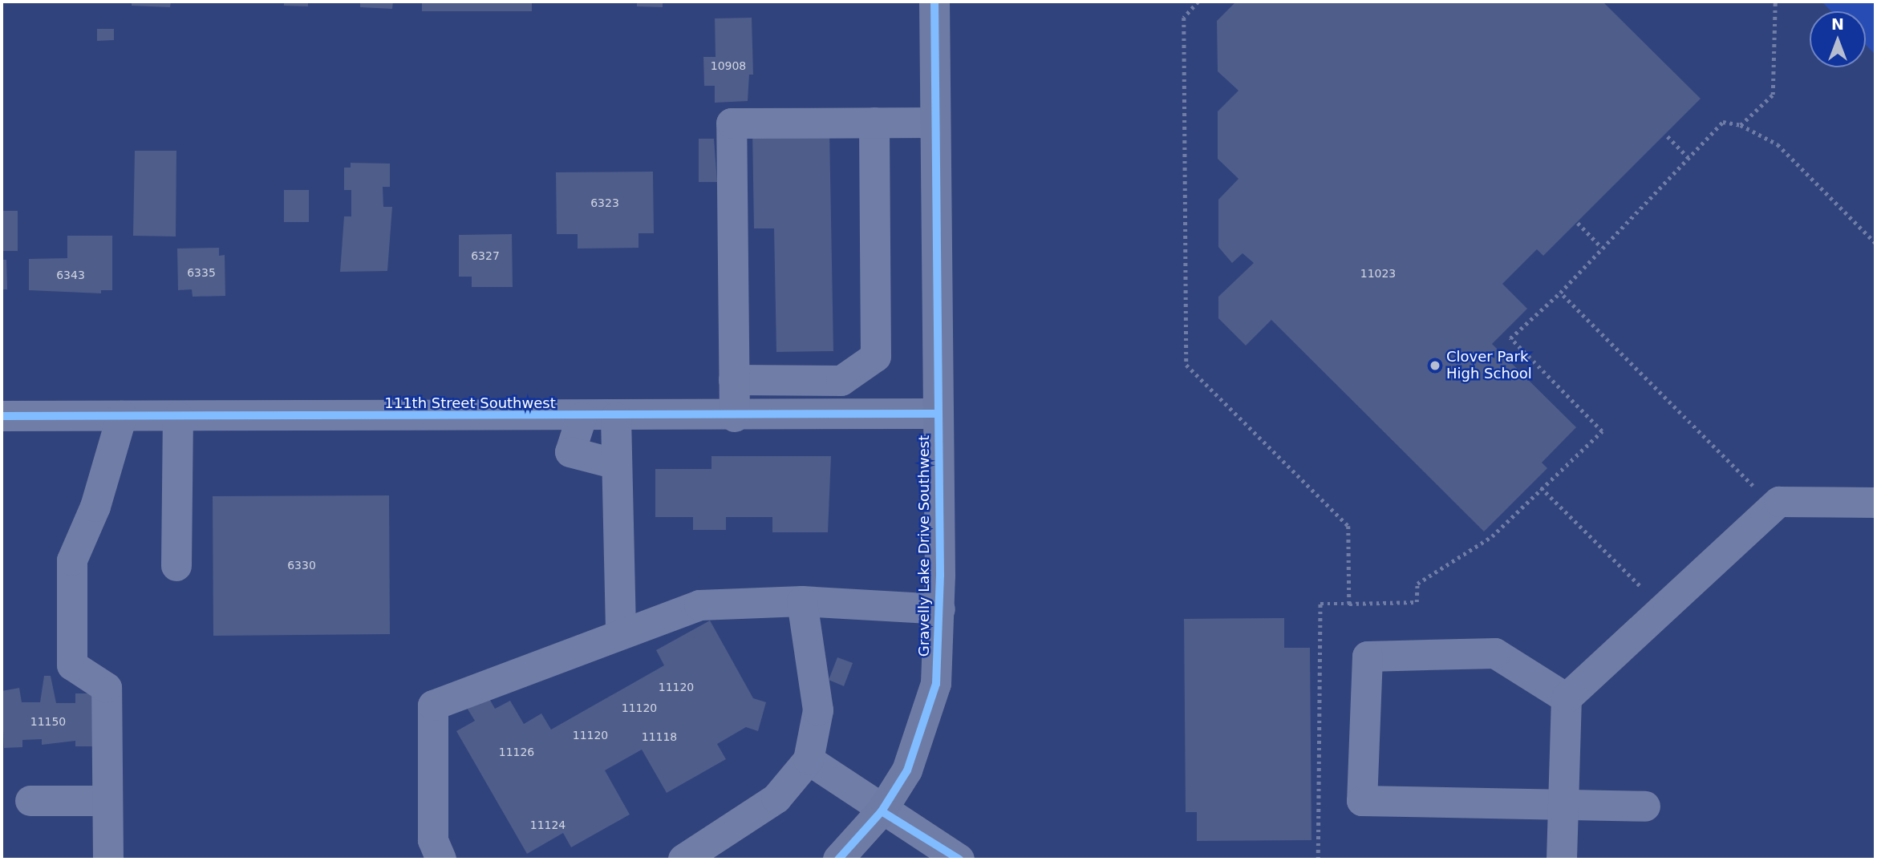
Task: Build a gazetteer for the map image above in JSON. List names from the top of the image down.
{
  "streets": {
    "main road": ["Gravelly Lake Drive Southwest"],
    "street": ["111th Street Southwest"]
  },
  "crossings": [
    ["111th Street Southwest", "Gravelly Lake Drive Southwest"]
  ],
  "places": ["Clover Park High School"],
  "house_numbers": [
    "10908",
    "6323",
    "6327",
    "6335",
    "11023",
    "6343",
    "6330",
    "11120",
    "11120",
    "11150",
    "11120",
    "11118",
    "11126",
    "11124"
  ],
  "north": "top"
}
